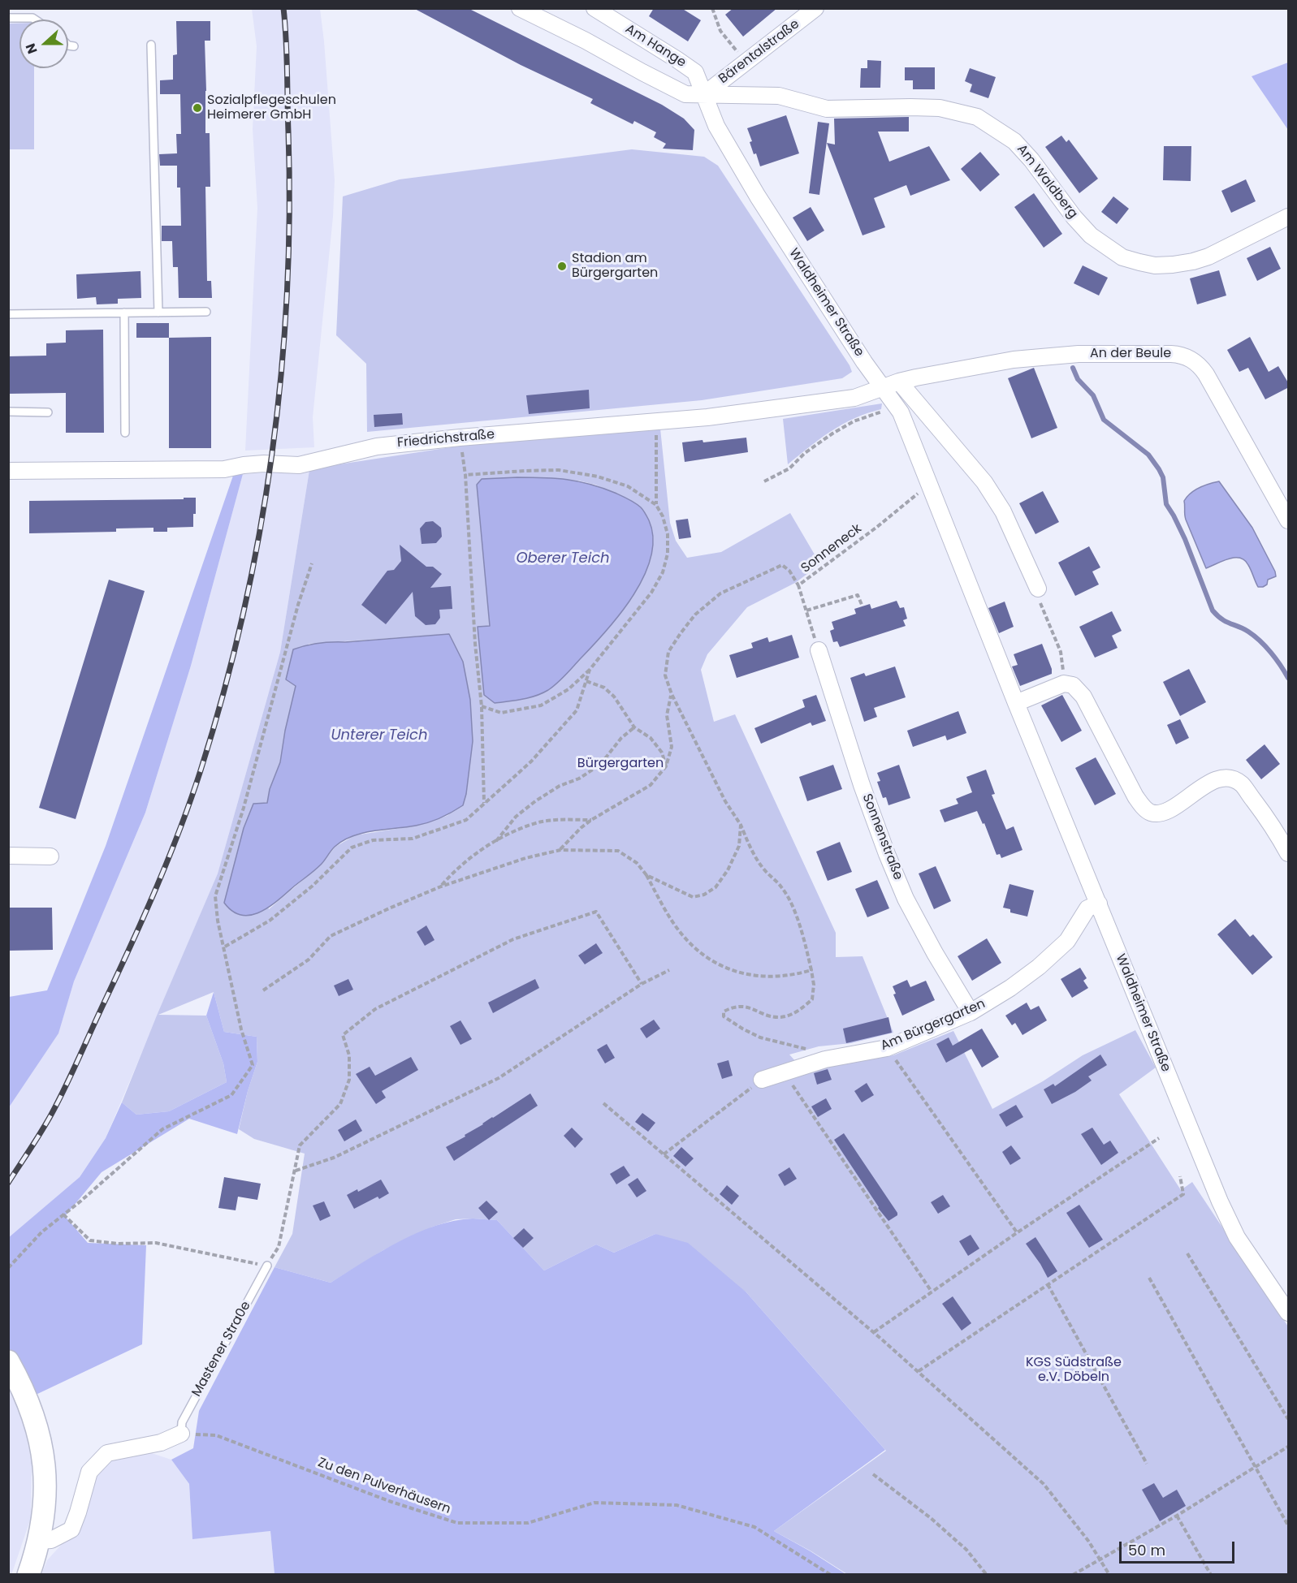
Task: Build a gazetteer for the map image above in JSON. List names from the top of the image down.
{
  "streets": {
    "street": [
      "Am Hange",
      "Bärentalstraße",
      "Am Waldberg",
      "Waldheimer Straße",
      "An der Beule",
      "Friedrichstraße",
      "Sonnenstraße",
      "Am Bürgergarten"
    ],
    "lane": ["Mastener Stra0e"],
    "path": ["Sonneneck", "Zu den Pulverhäusern"]
  },
  "crossings": [
    ["Am Hange", "Bärentalstraße"],
    ["Am Hange", "Am Waldberg"],
    ["Am Hange", "Waldheimer Straße"],
    ["Bärentalstraße", "Am Waldberg"],
    ["Bärentalstraße", "Waldheimer Straße"],
    ["Am Waldberg", "Waldheimer Straße"],
    ["Waldheimer Straße", "An der Beule"],
    ["Waldheimer Straße", "Friedrichstraße"],
    ["Waldheimer Straße", "Sonneneck"],
    ["Waldheimer Straße", "Am Bürgergarten"],
    ["An der Beule", "Friedrichstraße"],
    ["Sonneneck", "Sonnenstraße"],
    ["Sonnenstraße", "Am Bürgergarten"],
    ["Mastener Stra0e", "Zu den Pulverhäusern"]
  ],
  "water": ["Oberer Teich", "Unterer Teich"],
  "parks": ["Bürgergarten", "KGS Südstraße e.V. Döbeln"],
  "places": ["Sozialpflegeschulen Heimerer GmbH", "Stadion am Bürgergarten"],
  "scale_bar": "50 m",
  "north": "left"
}
